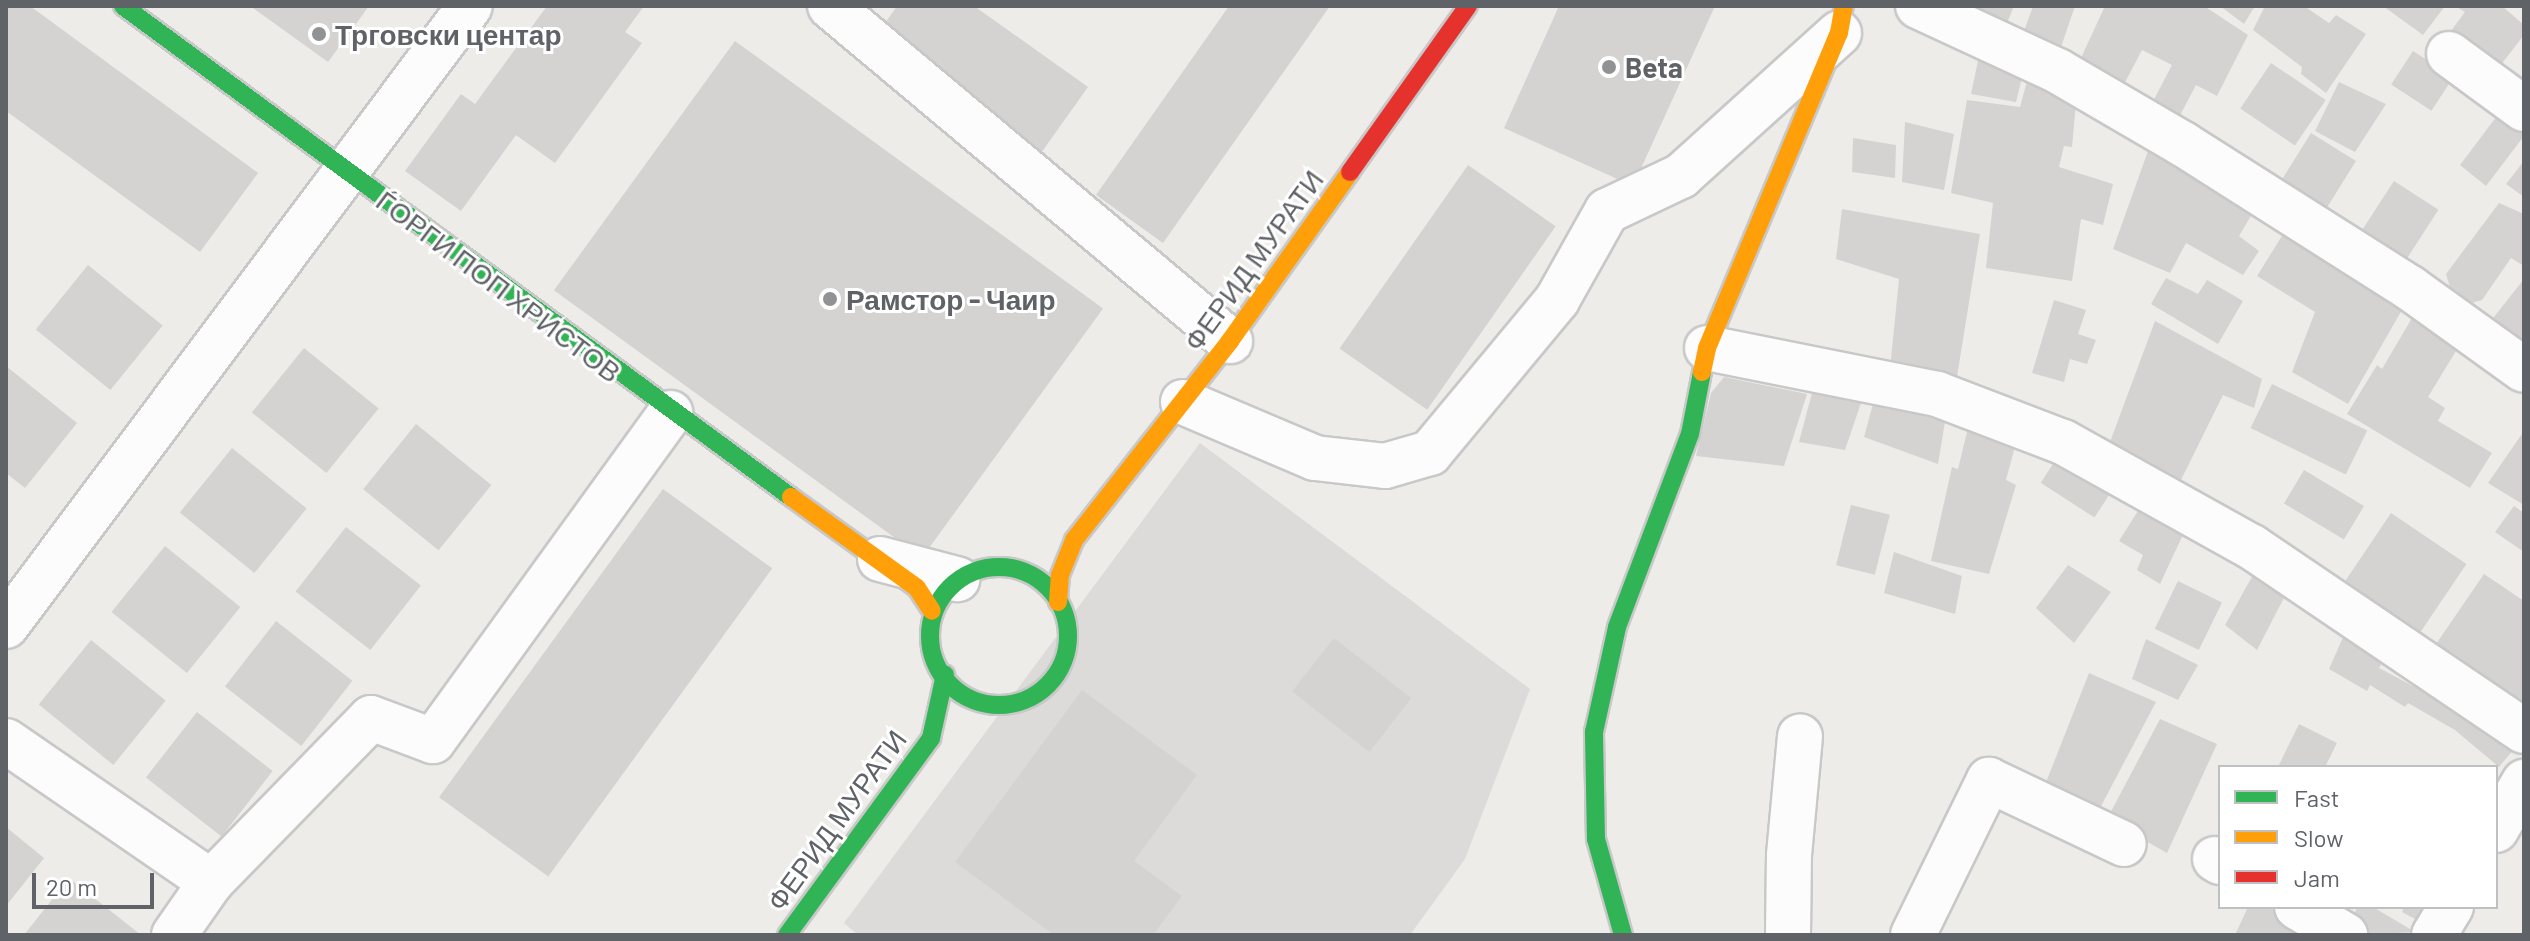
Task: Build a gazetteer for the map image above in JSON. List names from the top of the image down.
{
  "streets": {
    "street": ["ФЕРИД МУРАТИ", "ЃОРГИ ПОП ХРИСТОВ"]
  },
  "crossings": [
    ["ФЕРИД МУРАТИ", "ЃОРГИ ПОП ХРИСТОВ"]
  ],
  "places": ["Трговски центар", "Beta", "Рамстор - Чаир"],
  "legend": ["Fast", "Slow", "Jam"],
  "scale_bar": "20 m"
}
